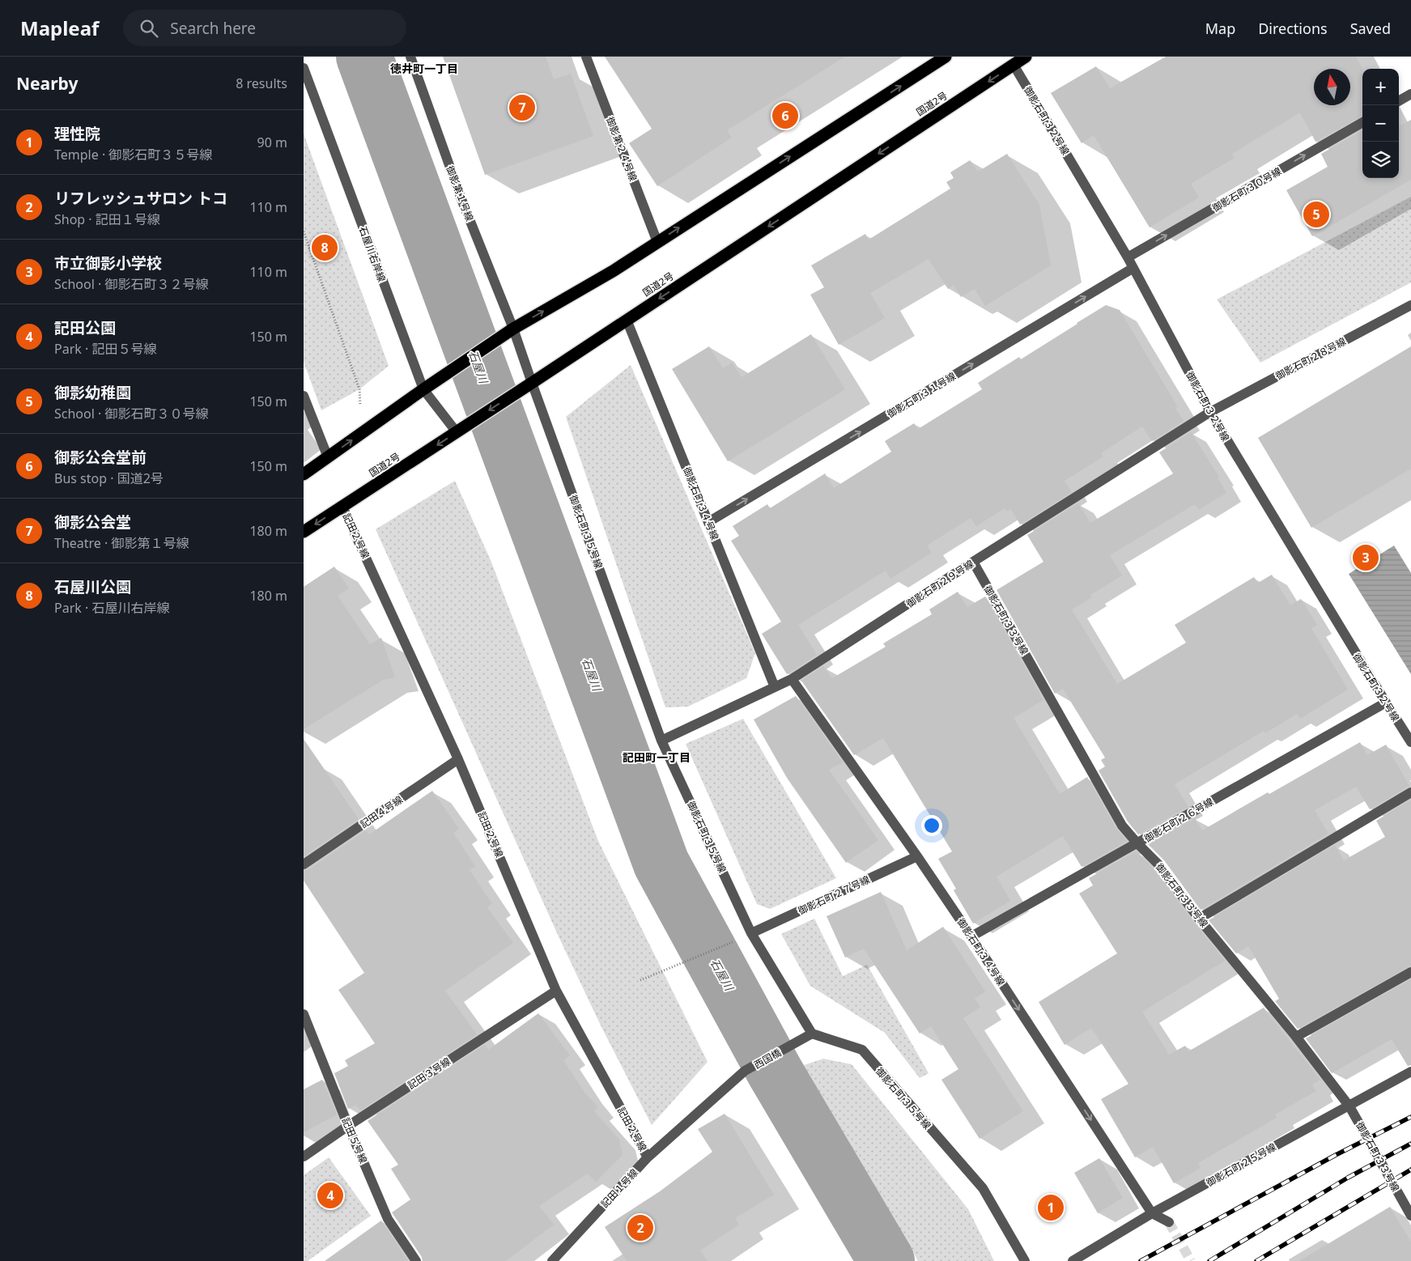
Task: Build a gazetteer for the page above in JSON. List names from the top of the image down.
{
  "streets": {
    "highway": ["国道2号"],
    "street": [
      "御影石町３２号線",
      "御影第２４号線",
      "御影石町３０号線",
      "御影第１号線",
      "石屋川右岸線",
      "御影石町２８号線",
      "御影石町３１号線",
      "御影石町３４号線",
      "御影石町３５号線",
      "記田２号線",
      "御影石町２９号線",
      "御影石町３３号線",
      "記田４号線",
      "御影石町２６号線",
      "御影石町２７号線",
      "西国橋",
      "記田３号線",
      "記田５号線",
      "御影石町２５号線",
      "記田１号線"
    ]
  },
  "crossings": [
    ["国道2号", "御影石町３２号線"],
    ["国道2号", "石屋川右岸線"],
    ["国道2号", "御影石町３４号線"],
    ["国道2号", "御影石町３５号線"],
    ["国道2号", "記田２号線"],
    ["御影石町３２号線", "御影石町３０号線"],
    ["御影石町３２号線", "御影石町２８号線"],
    ["御影石町３２号線", "御影石町３１号線"],
    ["御影石町３２号線", "御影石町２９号線"],
    ["御影石町３２号線", "御影石町２６号線"],
    ["御影第１号線", "御影石町３５号線"],
    ["御影石町２８号線", "御影石町２９号線"],
    ["御影石町３１号線", "御影石町３４号線"],
    ["御影石町３４号線", "御影石町２９号線"],
    ["御影石町３４号線", "御影石町２６号線"],
    ["御影石町３４号線", "御影石町２７号線"],
    ["御影石町３４号線", "御影石町２５号線"],
    ["御影石町３５号線", "御影石町２９号線"],
    ["御影石町３５号線", "御影石町２７号線"],
    ["御影石町３５号線", "西国橋"],
    ["記田２号線", "記田４号線"],
    ["記田２号線", "記田３号線"],
    ["記田２号線", "記田１号線"],
    ["御影石町２９号線", "御影石町３３号線"],
    ["御影石町３３号線", "御影石町２６号線"],
    ["御影石町３３号線", "御影石町２５号線"],
    ["西国橋", "記田１号線"],
    ["記田３号線", "記田５号線"]
  ],
  "one_way": ["御影石町３０号線", "御影石町３１号線"],
  "districts": ["徳井町一丁目", "記田町一丁目"],
  "water": ["石屋川"],
  "north": "top",
  "page": {
    "header": "Mapleaf",
    "search": "Search here",
    "nav": ["Map", "Directions", "Saved"],
    "heading": ["Nearby", "8 results"],
    "map_buttons": ["+", "−"],
    "pins": [
      "7",
      "6",
      "5",
      "8",
      "3",
      "4",
      "1",
      "2"
    ],
    "list": [
      {
        "mark": "1",
        "name": "理性院",
        "note": "Temple · 御影石町３５号線",
        "value": "90 m"
      },
      {
        "mark": "2",
        "name": "リフレッシュサロン トコ",
        "note": "Shop · 記田１号線",
        "value": "110 m"
      },
      {
        "mark": "3",
        "name": "市立御影小学校",
        "note": "School · 御影石町３２号線",
        "value": "110 m"
      },
      {
        "mark": "4",
        "name": "記田公園",
        "note": "Park · 記田５号線",
        "value": "150 m"
      },
      {
        "mark": "5",
        "name": "御影幼稚園",
        "note": "School · 御影石町３０号線",
        "value": "150 m"
      },
      {
        "mark": "6",
        "name": "御影公会堂前",
        "note": "Bus stop · 国道2号",
        "value": "150 m"
      },
      {
        "mark": "7",
        "name": "御影公会堂",
        "note": "Theatre · 御影第１号線",
        "value": "180 m"
      },
      {
        "mark": "8",
        "name": "石屋川公園",
        "note": "Park · 石屋川右岸線",
        "value": "180 m"
      }
    ]
  }
}
